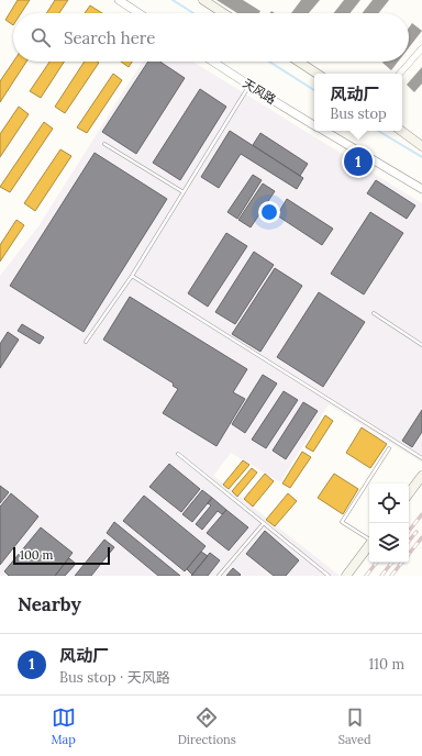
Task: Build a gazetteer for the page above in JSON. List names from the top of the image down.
{
  "streets": {
    "street": ["天风路"]
  },
  "scale_bar": "100 m",
  "page": {
    "search": "Search here",
    "popup": ["风动厂", "Bus stop"],
    "pins": "1",
    "scale": "100 m",
    "heading": "Nearby",
    "list": [
      {
        "mark": "1",
        "name": "风动厂",
        "note": "Bus stop · 天风路",
        "value": "110 m"
      }
    ],
    "nav": ["Map", "Directions", "Saved"]
  }
}
